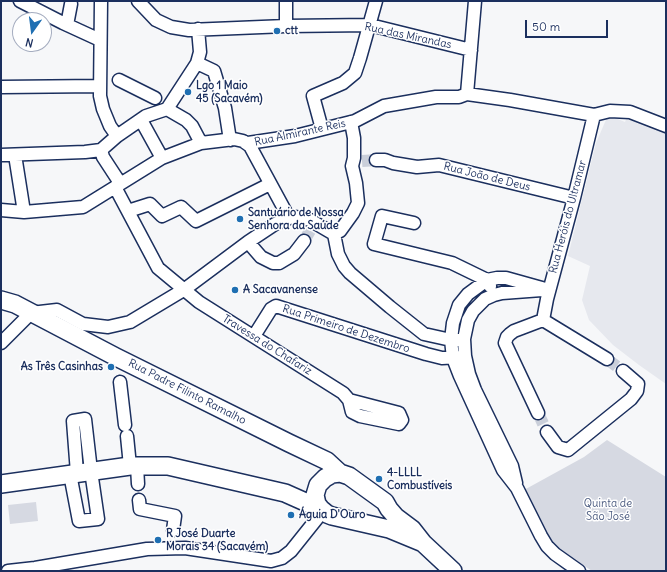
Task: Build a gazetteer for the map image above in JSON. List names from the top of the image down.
{
  "streets": {
    "street": [
      "Rua das Mirandas",
      "Rua Almirante Reis",
      "Rua João de Deus",
      "Rua Heróis do Ultramar",
      "Rua Primeiro de Dezembro",
      "Travessa do Chafariz",
      "Rua Padre Filinto Ramalho"
    ]
  },
  "crossings": [
    ["Rua Almirante Reis", "Rua Heróis do Ultramar"],
    ["Rua Almirante Reis", "Travessa do Chafariz"],
    ["Rua João de Deus", "Rua Heróis do Ultramar"],
    ["Rua Primeiro de Dezembro", "Travessa do Chafariz"]
  ],
  "parks": ["Quinta de São José"],
  "places": [
    "ctt",
    "Lgo 1 Maio 45 (Sacavém)",
    "Santuário de Nossa Senhora da Saúde",
    "A Sacavanense",
    "As Três Casinhas",
    "4-LLLL Combustíveis",
    "Águia D'Ouro",
    "R José Duarte Morais 34 (Sacavém)"
  ],
  "scale_bar": "50 m",
  "north": "bottom"
}
